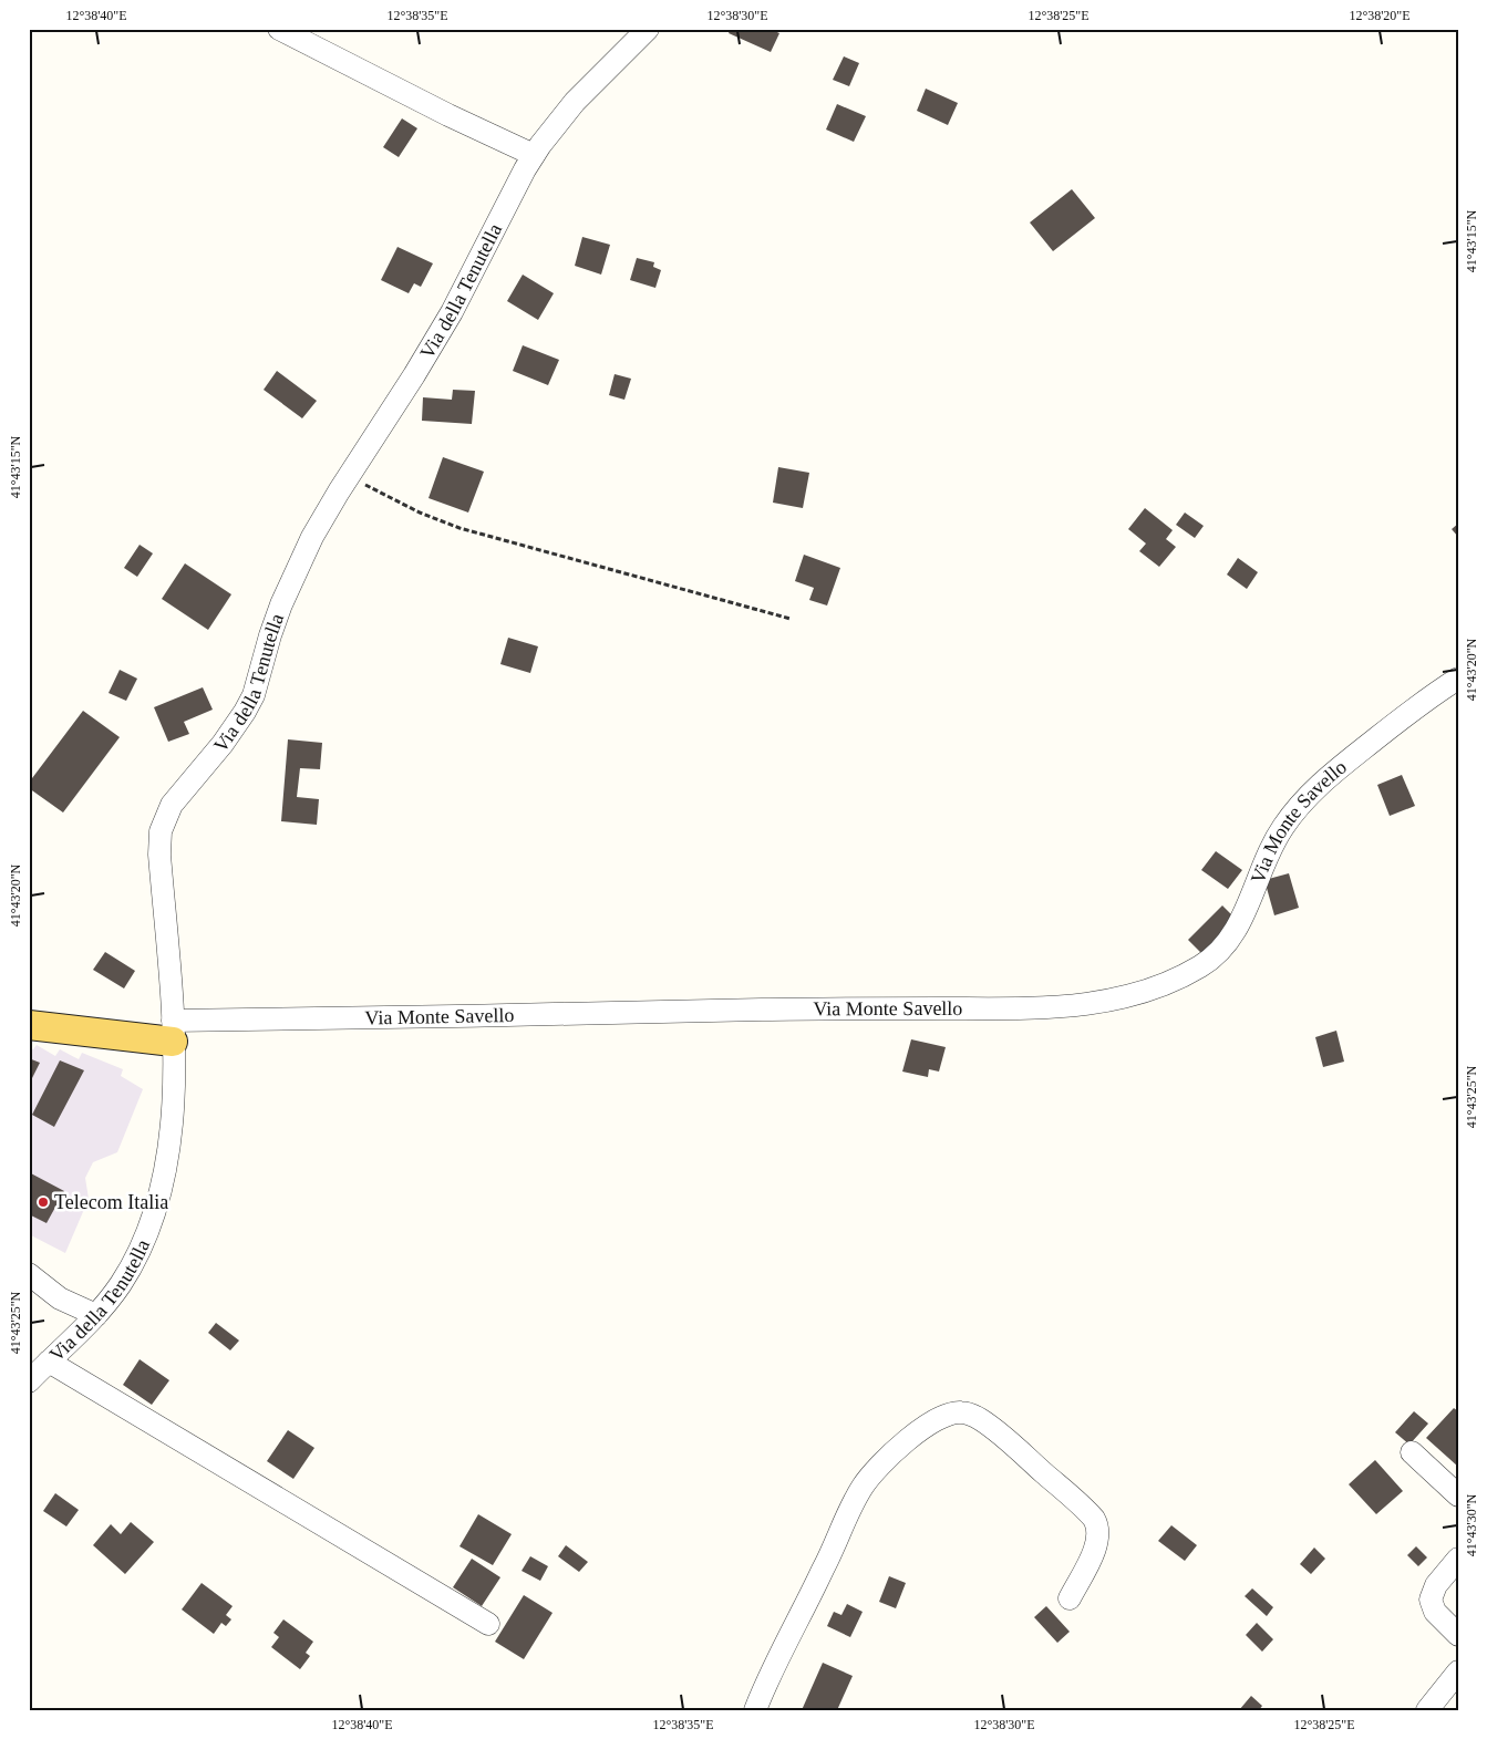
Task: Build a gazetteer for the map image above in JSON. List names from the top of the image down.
{
  "streets": {
    "street": ["Via della Tenutella", "Via Monte Savello"]
  },
  "crossings": [
    ["Via della Tenutella", "Via Monte Savello"]
  ],
  "places": ["Telecom Italia"],
  "coordinates": [
    "12°38'40\"E",
    "12°38'35\"E",
    "12°38'30\"E",
    "12°38'25\"E",
    "12°38'20\"E",
    "41°43'15\"N",
    "41°43'20\"N",
    "41°43'25\"N",
    "41°43'30\"N"
  ]
}
